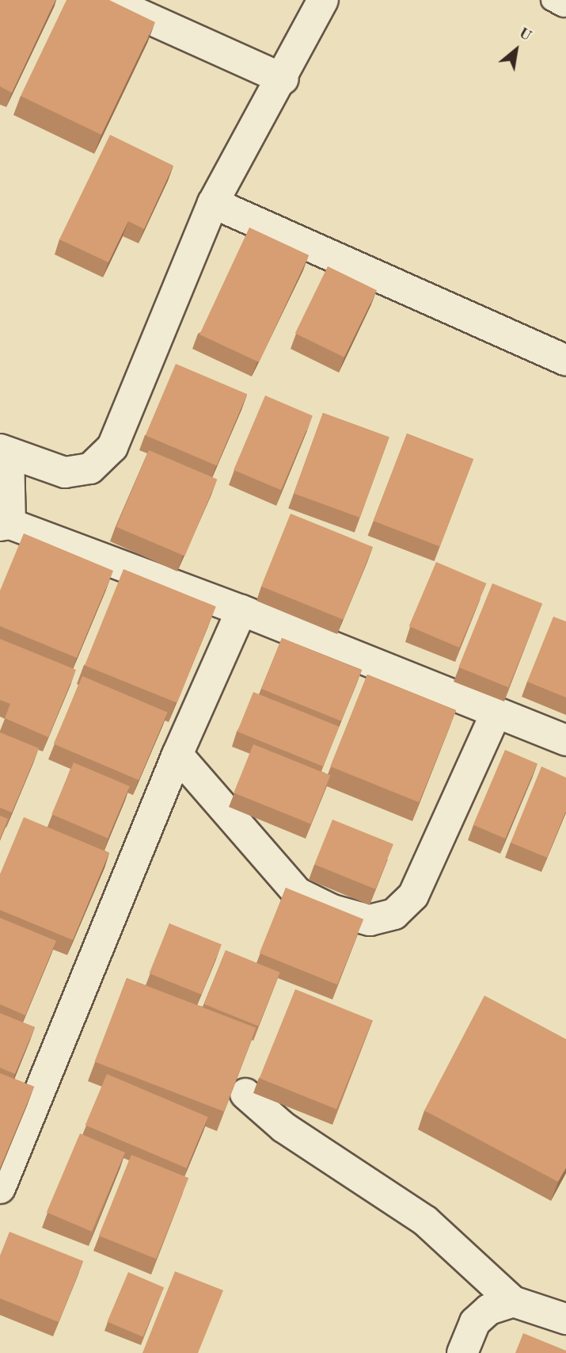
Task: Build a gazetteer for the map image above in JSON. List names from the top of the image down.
{
  "north": "top right"
}
